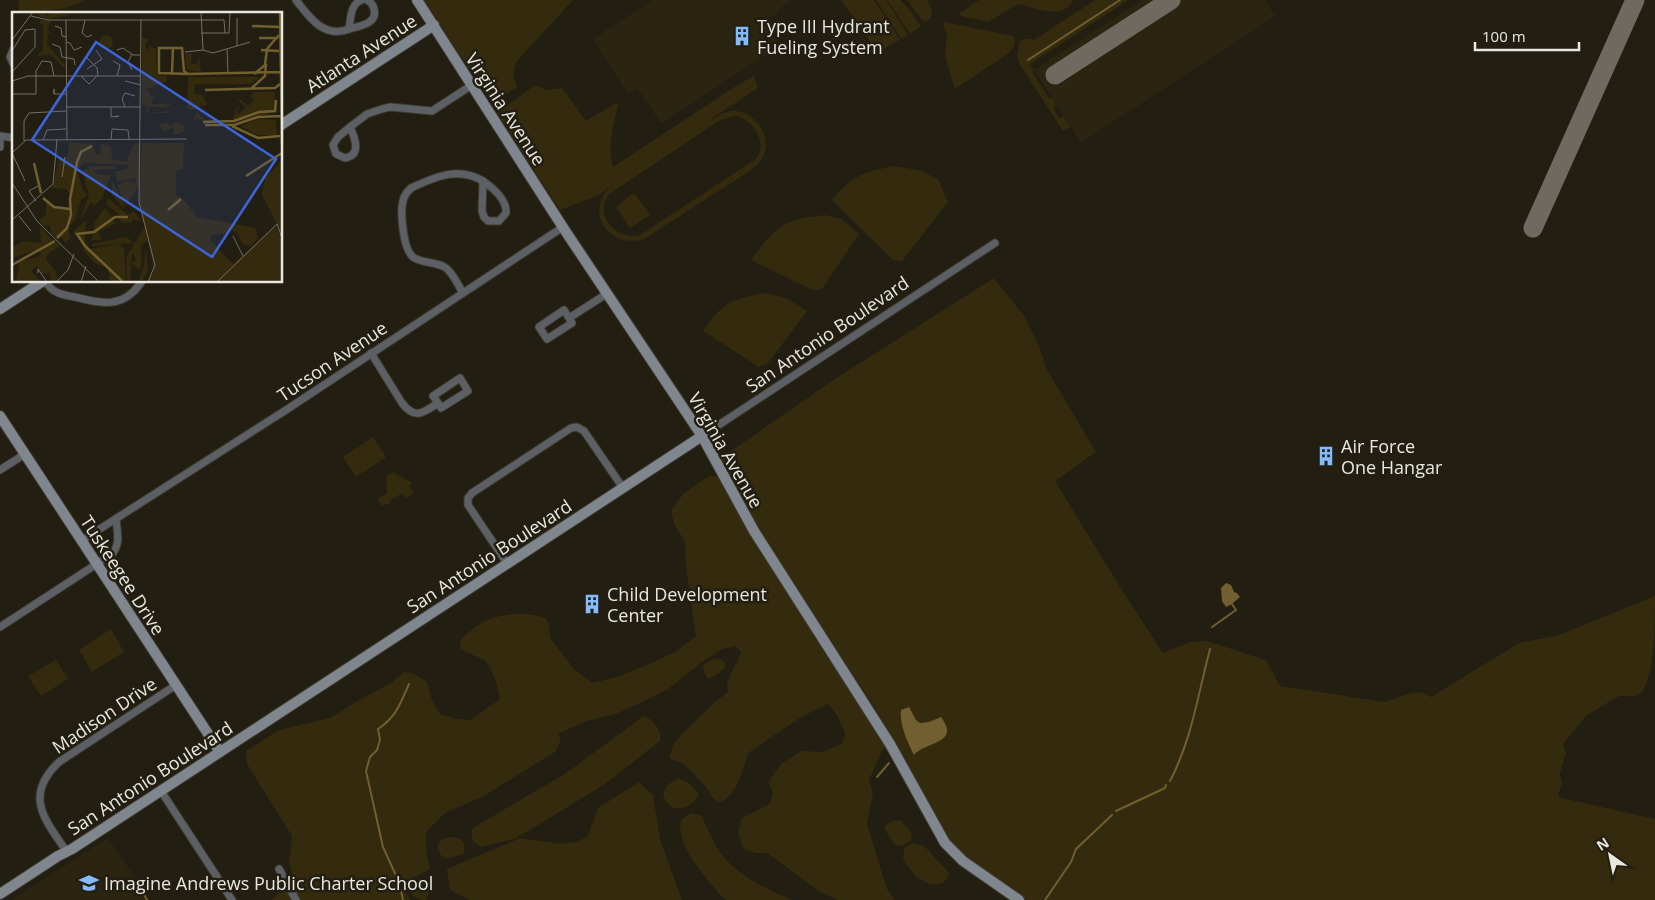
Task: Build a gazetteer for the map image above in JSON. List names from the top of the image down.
{
  "streets": {
    "street": [
      "Atlanta Avenue",
      "Virginia Avenue",
      "San Antonio Boulevard",
      "Tucson Avenue",
      "Tuskeegee Drive",
      "Madison Drive"
    ]
  },
  "crossings": [
    ["Atlanta Avenue", "Virginia Avenue"],
    ["Virginia Avenue", "San Antonio Boulevard"],
    ["Virginia Avenue", "Tucson Avenue"],
    ["San Antonio Boulevard", "Tuskeegee Drive"],
    ["San Antonio Boulevard", "Madison Drive"],
    ["Tucson Avenue", "Tuskeegee Drive"],
    ["Tuskeegee Drive", "Madison Drive"]
  ],
  "places": {
    "building": ["Type III Hydrant Fueling System", "Air Force One Hangar", "Child Development Center"],
    "school or university": ["Imagine Andrews Public Charter School"]
  },
  "scale_bar": "100 m",
  "north": "top left"
}
